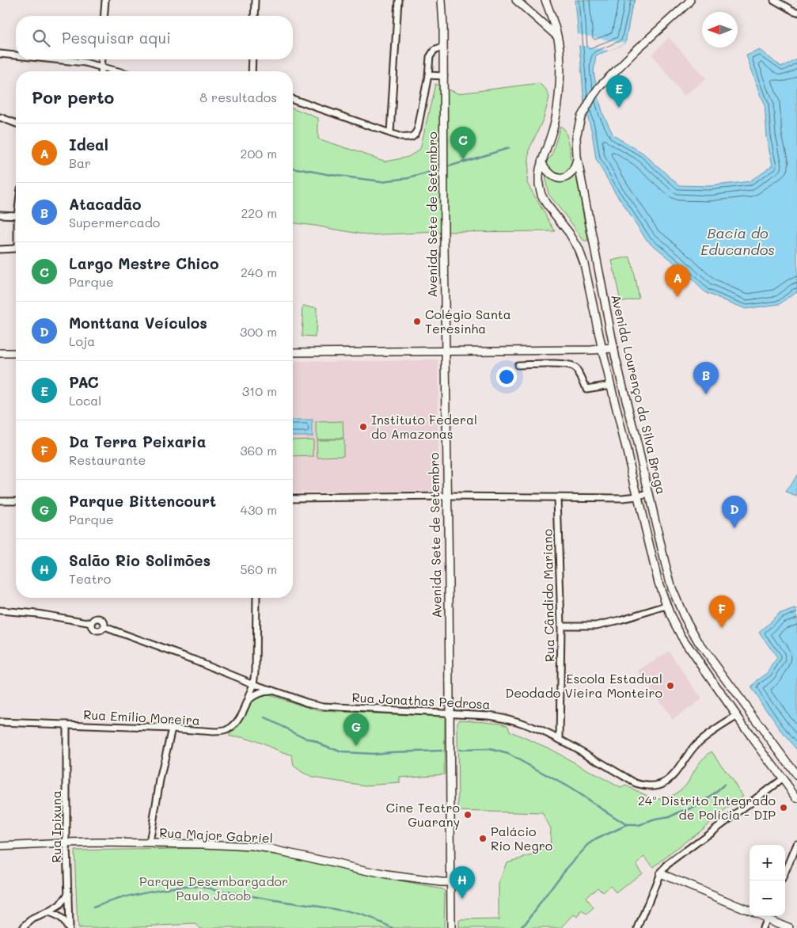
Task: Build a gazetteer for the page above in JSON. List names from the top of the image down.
{
  "streets": {
    "street": [
      "Avenida Sete de Setembro",
      "Avenida Lourenço da Silva Braga",
      "Rua Cândido Mariano",
      "Rua Jonathas Pedrosa",
      "Rua Emílio Moreira",
      "Rua Ipixuna",
      "Rua Major Gabriel"
    ]
  },
  "crossings": [
    ["Avenida Sete de Setembro", "Rua Jonathas Pedrosa"],
    ["Avenida Sete de Setembro", "Rua Major Gabriel"],
    ["Avenida Lourenço da Silva Braga", "Rua Jonathas Pedrosa"],
    ["Rua Cândido Mariano", "Rua Jonathas Pedrosa"],
    ["Rua Jonathas Pedrosa", "Rua Emílio Moreira"],
    ["Rua Emílio Moreira", "Rua Ipixuna"],
    ["Rua Ipixuna", "Rua Major Gabriel"]
  ],
  "water": ["Bacia do Educandos"],
  "parks": ["Parque Desembargador Paulo Jacob"],
  "places": [
    "Colégio Santa Teresinha",
    "Instituto Federal do Amazonas",
    "Escola Estadual Deodado Vieira Monteiro",
    "24º Distrito Integrado de Polícia - DIP",
    "Cine Teatro Guarany",
    "Palácio Rio Negro"
  ],
  "north": "left",
  "page": {
    "search": "Pesquisar aqui",
    "heading": ["Por perto", "8 resultados"],
    "pins": [
      "E",
      "C",
      "A",
      "B",
      "D",
      "F",
      "G",
      "H"
    ],
    "list": [
      {
        "mark": "A",
        "name": "Ideal",
        "note": "Bar",
        "value": "200 m"
      },
      {
        "mark": "B",
        "name": "Atacadão",
        "note": "Supermercado",
        "value": "220 m"
      },
      {
        "mark": "C",
        "name": "Largo Mestre Chico",
        "note": "Parque",
        "value": "240 m"
      },
      {
        "mark": "D",
        "name": "Monttana Veículos",
        "note": "Loja",
        "value": "300 m"
      },
      {
        "mark": "E",
        "name": "PAC",
        "note": "Local",
        "value": "310 m"
      },
      {
        "mark": "F",
        "name": "Da Terra Peixaria",
        "note": "Restaurante",
        "value": "360 m"
      },
      {
        "mark": "G",
        "name": "Parque Bittencourt",
        "note": "Parque",
        "value": "430 m"
      },
      {
        "mark": "H",
        "name": "Salão Rio Solimões",
        "note": "Teatro",
        "value": "560 m"
      }
    ],
    "map_buttons": ["+", "−"]
  }
}
